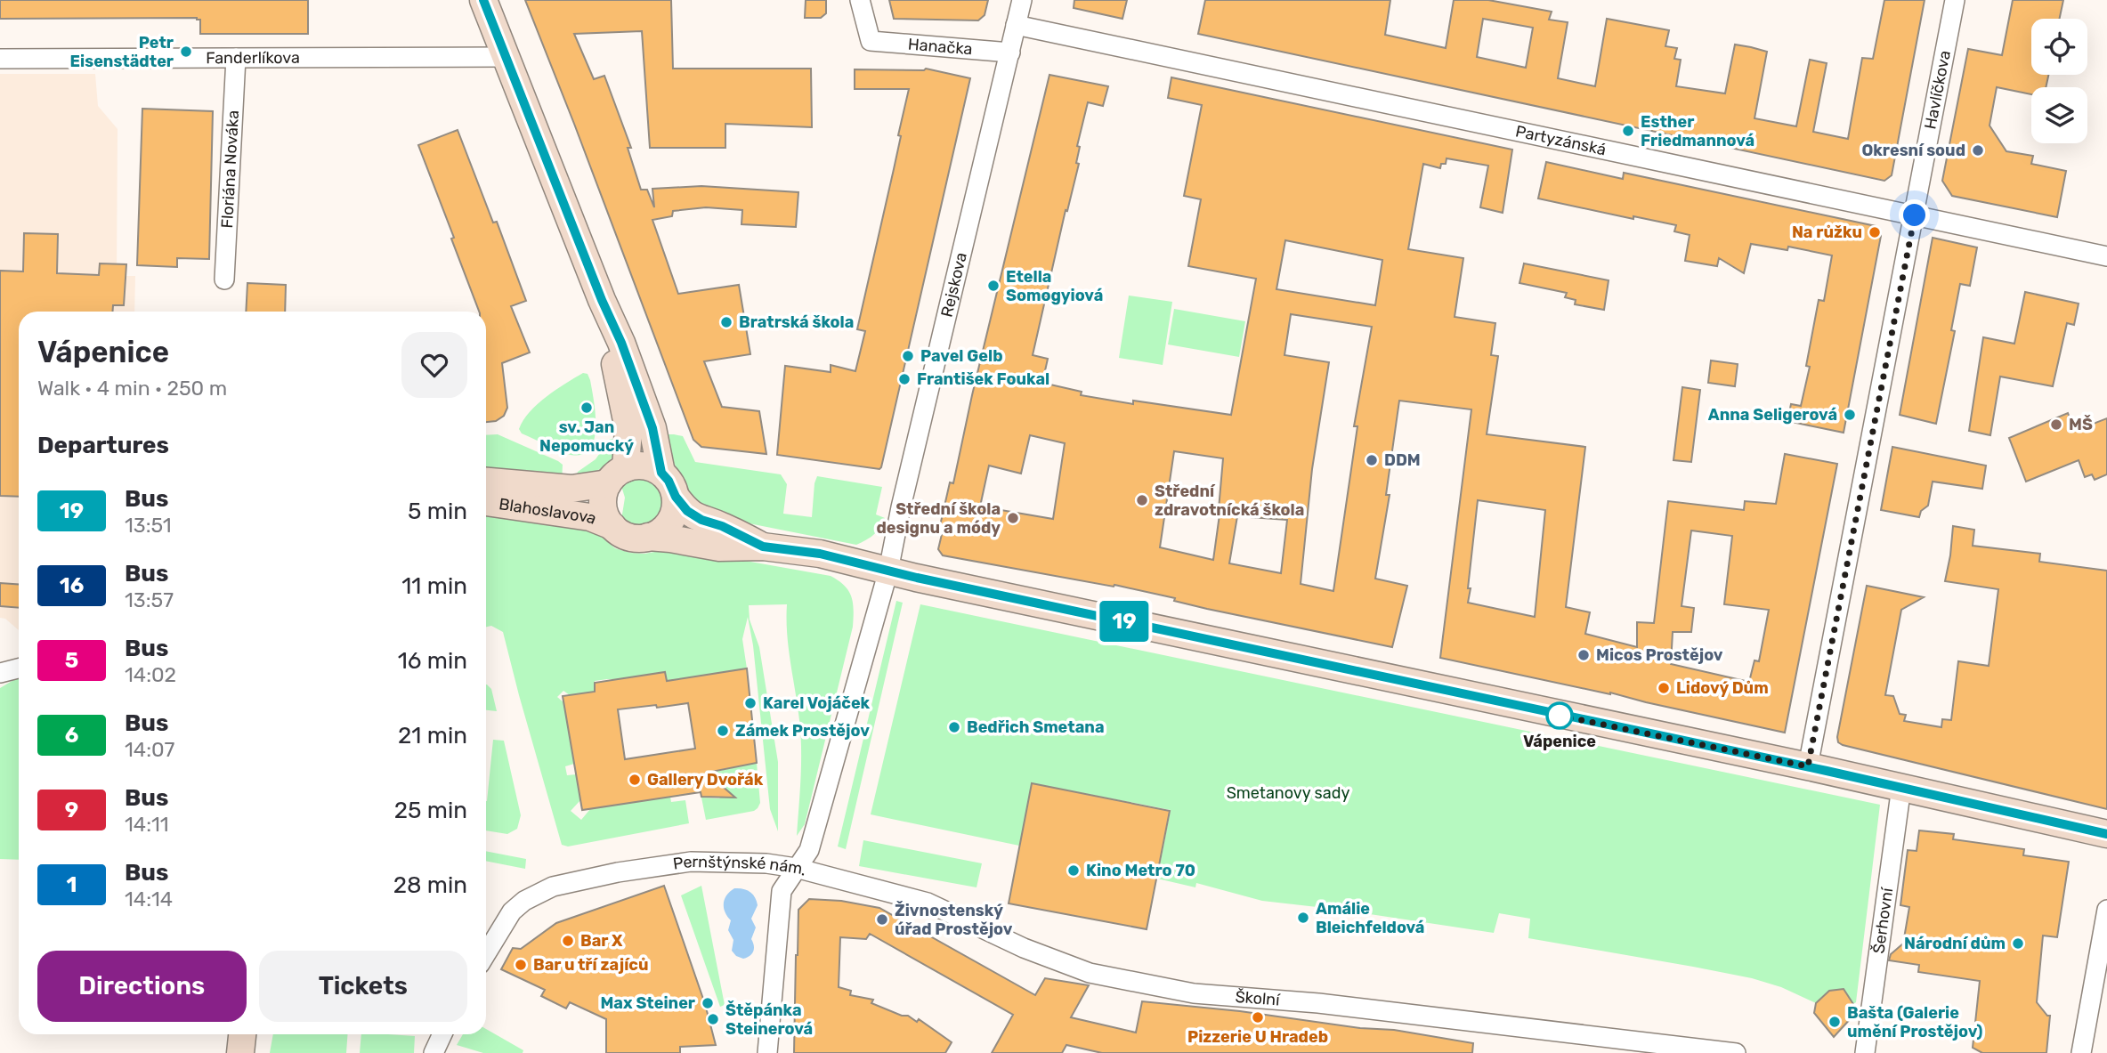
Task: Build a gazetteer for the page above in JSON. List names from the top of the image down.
{
  "streets": {
    "main road": ["Blahoslavova"],
    "street": [
      "Hanačka",
      "Fanderlíkova",
      "Havlíčkova",
      "Partyzánská",
      "Floriána Nováka",
      "Rejskova",
      "Pernštýnské nám.",
      "Šerhovní",
      "Školní"
    ]
  },
  "crossings": [
    ["Hanačka", "Rejskova"],
    ["Fanderlíkova", "Floriána Nováka"],
    ["Havlíčkova", "Partyzánská"],
    ["Partyzánská", "Rejskova"],
    ["Rejskova", "Pernštýnské nám."],
    ["Rejskova", "Školní"],
    ["Pernštýnské nám.", "Školní"]
  ],
  "parks": ["Smetanovy sady"],
  "places": [
    "Petr Eisenstädter",
    "Esther Friedmannová",
    "Okresní soud",
    "Na růžku",
    "Etella Somogyiová",
    "Bratrská škola",
    "Pavel Gelb",
    "František Foukal",
    "sv. Jan Nepomucký",
    "Anna Seligerová",
    "MŠ",
    "DDM",
    "Střední zdravotnícká škola",
    "Střední škola designu a módy",
    "Micos Prostějov",
    "Lidový Dům",
    "Karel Vojáček",
    "Vápenice",
    "Bedřich Smetana",
    "Zámek Prostějov",
    "Gallery Dvořák",
    "Kino Metro 70",
    "Amálie Bleichfeldová",
    "Živnostenský úřad Prostějov",
    "Bar X",
    "Národní dům",
    "Bar u tří zajíců",
    "Max Steiner",
    "Pizzerie U Hradeb",
    "Štěpánka Steinerová",
    "Bašta (Galerie umění Prostějov)"
  ],
  "lines": ["bus line 19"],
  "page": {
    "on_map": "19",
    "heading": [
      ["Vápenice", "Walk · 4 min · 250 m"],
      "Departures"
    ],
    "list": [
      {
        "mark": "19",
        "name": "Bus",
        "note": "13:51",
        "value": "5 min"
      },
      {
        "mark": "16",
        "name": "Bus",
        "note": "13:57",
        "value": "11 min"
      },
      {
        "mark": "5",
        "name": "Bus",
        "note": "14:02",
        "value": "16 min"
      },
      {
        "mark": "6",
        "name": "Bus",
        "note": "14:07",
        "value": "21 min"
      },
      {
        "mark": "9",
        "name": "Bus",
        "note": "14:11",
        "value": "25 min"
      },
      {
        "mark": "1",
        "name": "Bus",
        "note": "14:14",
        "value": "28 min"
      }
    ],
    "buttons": ["Directions", "Tickets"]
  }
}
